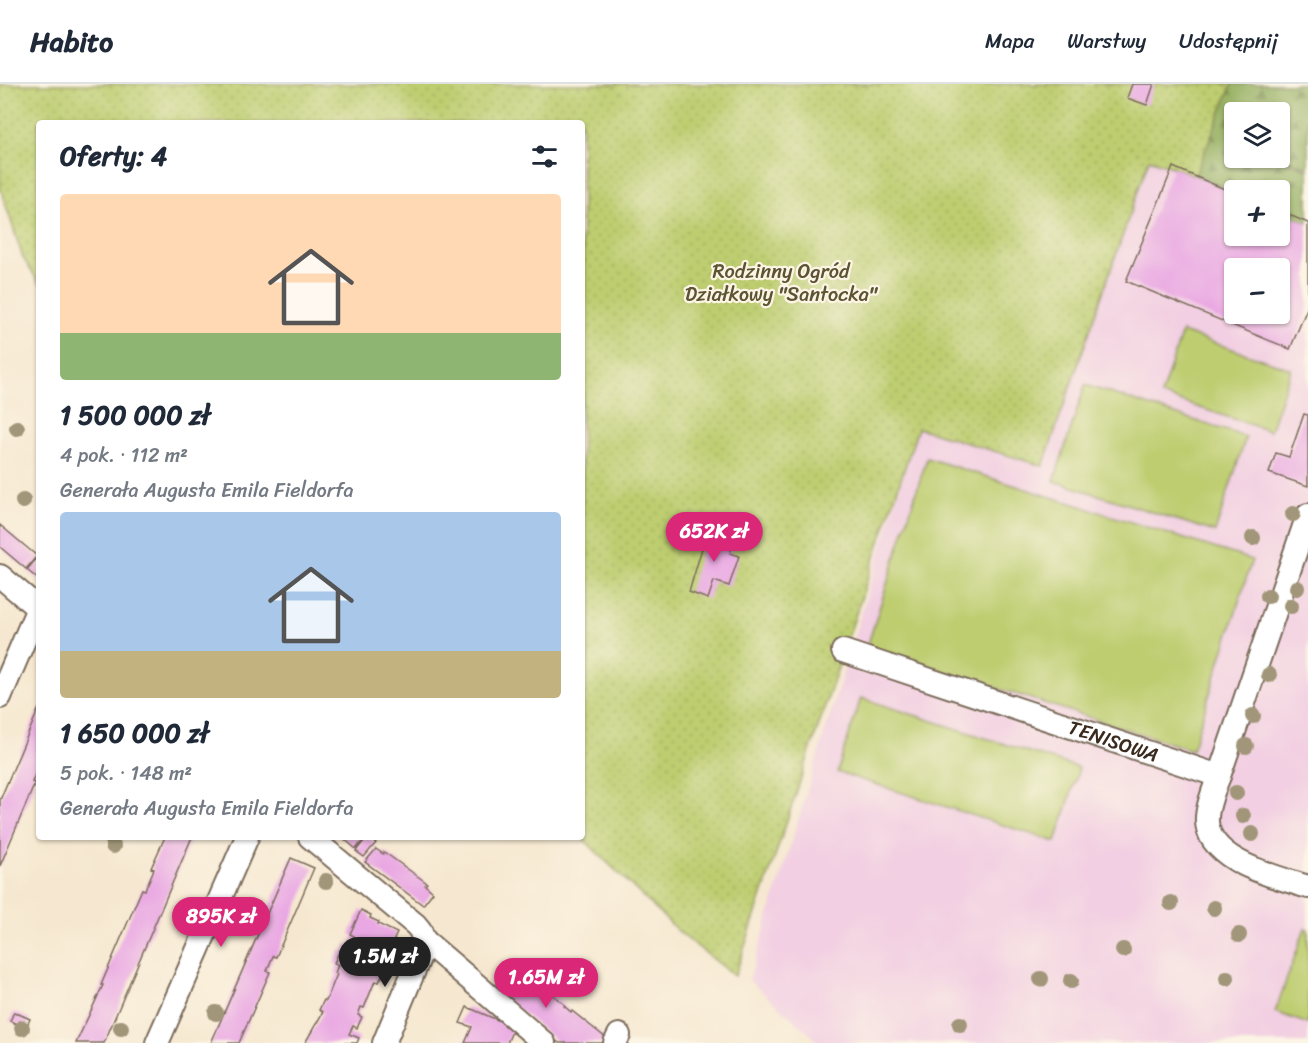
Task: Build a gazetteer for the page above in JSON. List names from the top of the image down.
{
  "streets": {
    "street": ["TENISOWA"]
  },
  "parks": ["Rodzinny Ogród Działkowy \"Santocka\""],
  "page": {
    "header": "Habito",
    "nav": ["Mapa", "Warstwy", "Udostępnij"],
    "map_buttons": ["+", "−"],
    "heading": "Oferty: 4",
    "list": [
      {
        "name": "1 500 000 zł",
        "note": "4 pok. · 112 m² · Generała Augusta Emila Fieldorfa"
      },
      {
        "name": "1 650 000 zł",
        "note": "5 pok. · 148 m² · Generała Augusta Emila Fieldorfa"
      }
    ],
    "price": [
      "652K zł",
      "895K zł",
      "1.5M zł",
      "1.65M zł"
    ]
  }
}
